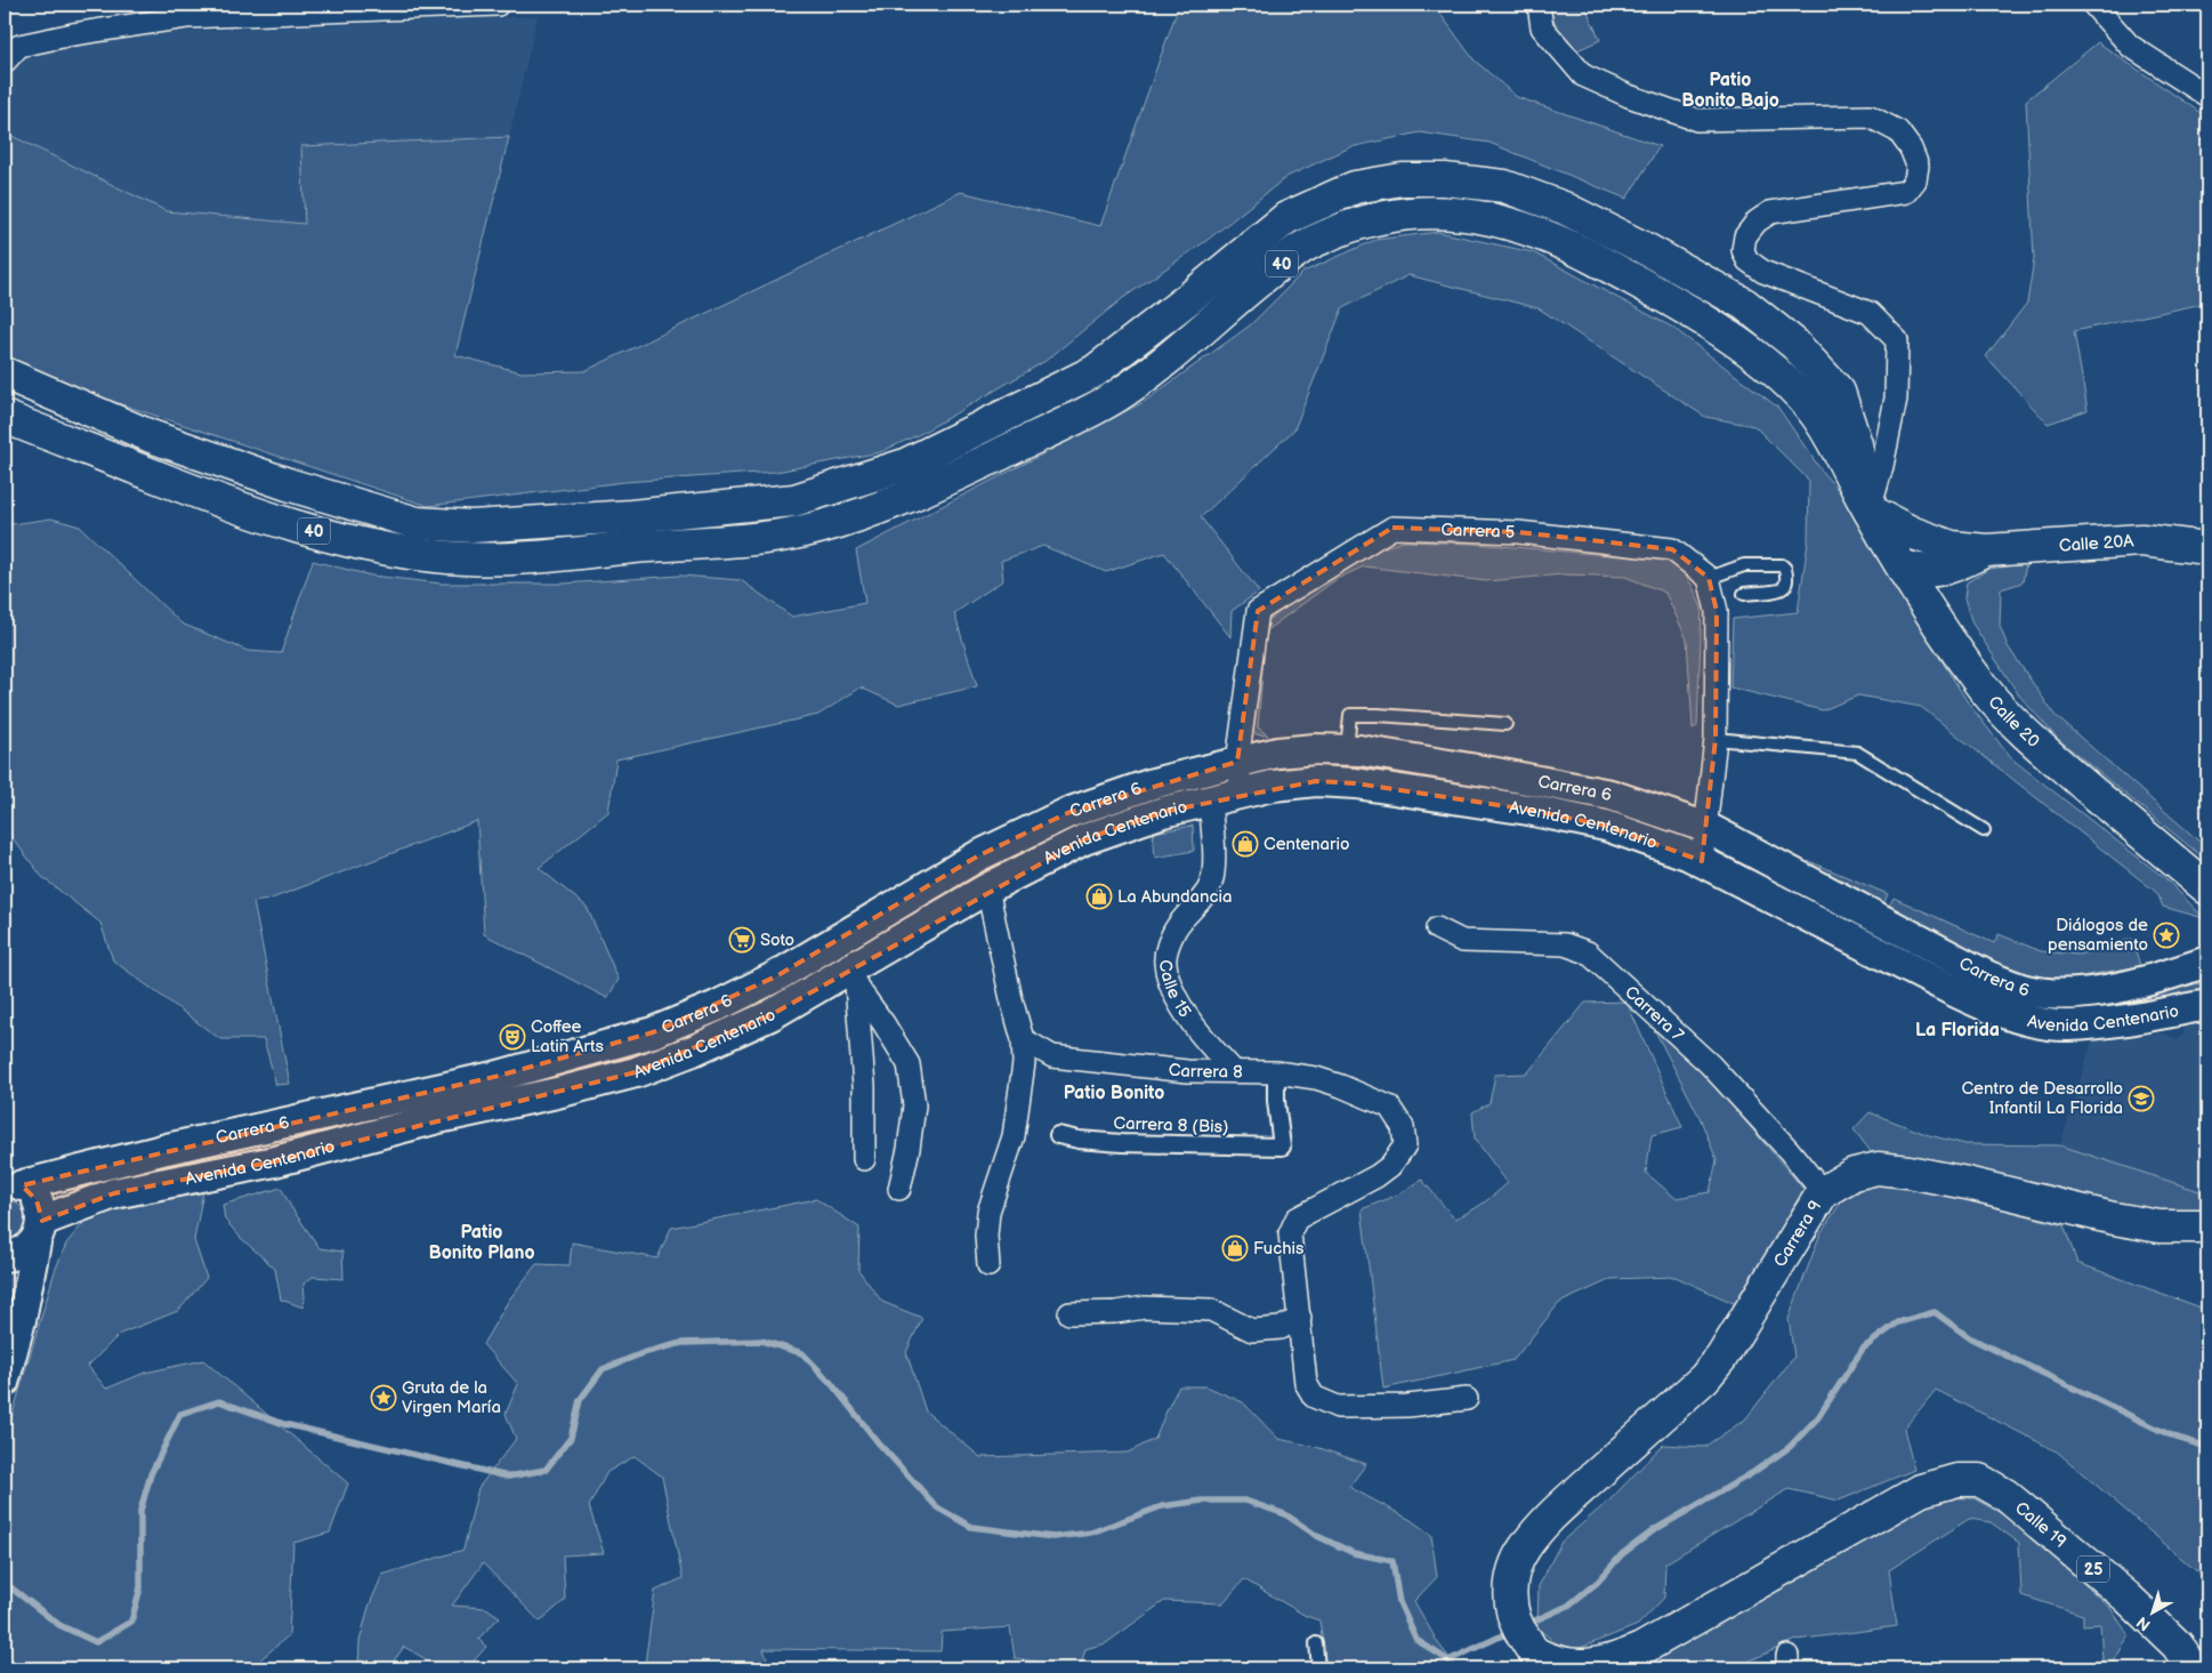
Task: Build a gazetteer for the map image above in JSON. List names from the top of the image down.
{
  "streets": {
    "main road": [
      "40",
      "Calle 20A",
      "Calle 20",
      "Carrera 6",
      "Avenida Centenario",
      "Carrera 9",
      "Calle 19",
      "25"
    ],
    "street": [
      "Carrera 5",
      "Calle 15",
      "Carrera 7",
      "Carrera 8",
      "Carrera 8 (Bis)"
    ]
  },
  "crossings": [
    ["40", "Calle 20"],
    ["Carrera 5", "Carrera 6"],
    ["Avenida Centenario", "Calle 15"],
    ["Calle 15", "Carrera 8"],
    ["Carrera 7", "Carrera 9"],
    ["Carrera 8", "Carrera 8 (Bis)"],
    ["Carrera 9", "Calle 19"]
  ],
  "districts": [
    "Patio Bonito Bajo",
    "La Florida",
    "Patio Bonito",
    "Patio Bonito Plano"
  ],
  "places": {
    "shop": ["Centenario", "La Abundancia", "Fuchis"],
    "place": ["Diálogos de pensamiento", "Gruta de la Virgen María"],
    "supermarket": ["Soto"],
    "theatre": ["Coffee Latin Arts"],
    "school or university": ["Centro de Desarrollo Infantil La Florida"]
  },
  "north": "bottom left"
}
